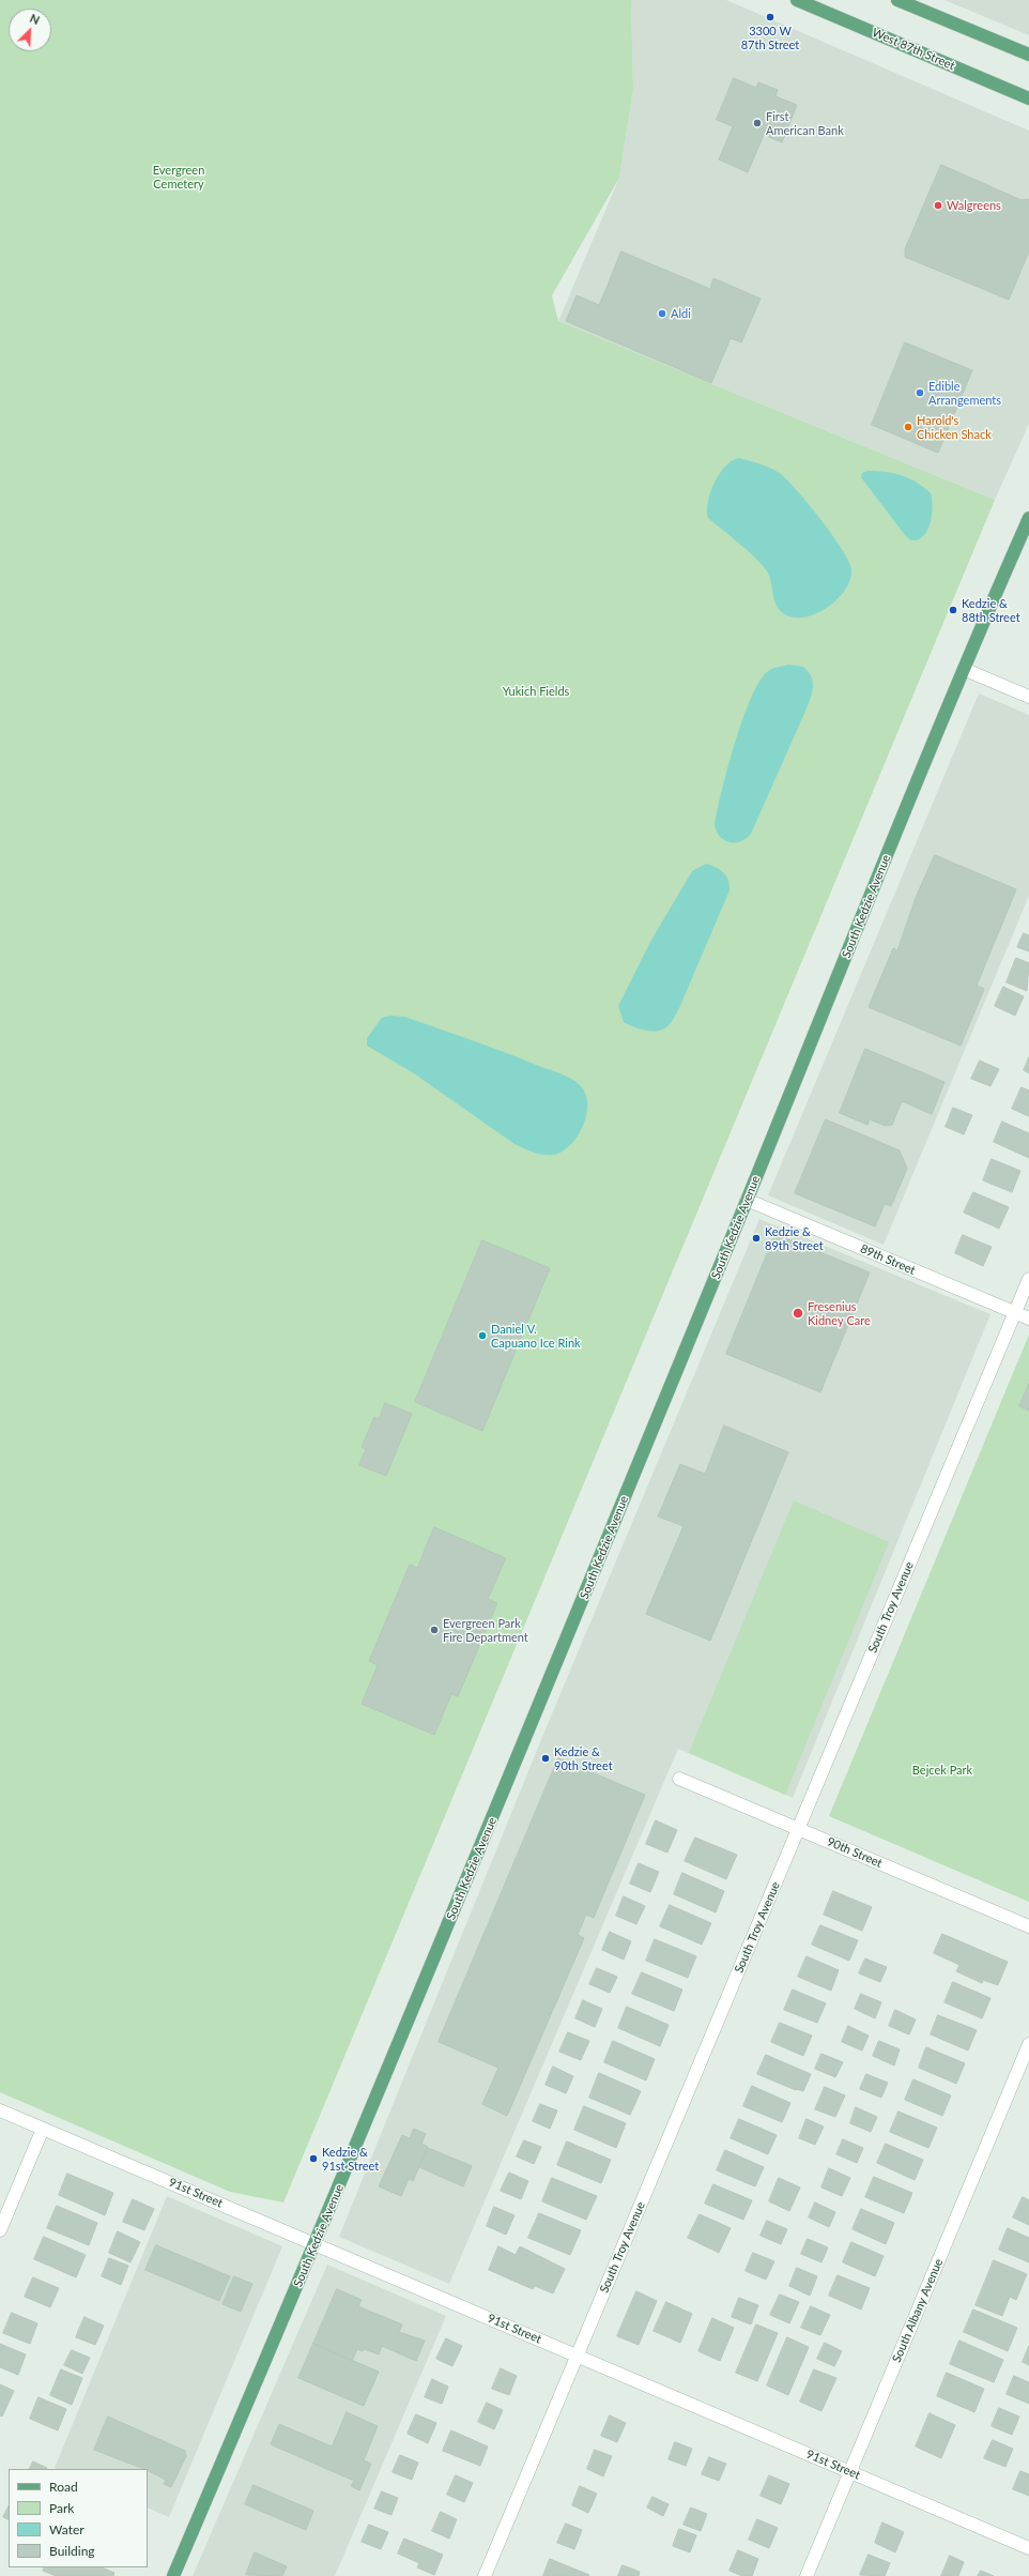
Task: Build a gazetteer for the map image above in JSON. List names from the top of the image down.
{
  "streets": {
    "main road": ["West 87th Street", "South Kedzie Avenue"],
    "street": [
      "89th Street",
      "South Troy Avenue",
      "90th Street",
      "91st Street",
      "South Albany Avenue"
    ]
  },
  "crossings": [
    ["South Kedzie Avenue", "89th Street"],
    ["South Kedzie Avenue", "91st Street"],
    ["89th Street", "South Troy Avenue"],
    ["South Troy Avenue", "90th Street"],
    ["South Troy Avenue", "91st Street"],
    ["91st Street", "South Albany Avenue"]
  ],
  "parks": ["Evergreen Cemetery", "Yukich Fields", "Bejcek Park"],
  "places": [
    "3300 W 87th Street",
    "First American Bank",
    "Walgreens",
    "Aldi",
    "Edible Arrangements",
    "Harold's Chicken Shack",
    "Kedzie & 88th Street",
    "Kedzie & 89th Street",
    "Fresenius Kidney Care",
    "Daniel V. Capuano Ice Rink",
    "Evergreen Park Fire Department",
    "Kedzie & 90th Street",
    "Kedzie & 91st Street"
  ],
  "legend": [
    "Road",
    "Park",
    "Water",
    "Building"
  ],
  "north": "top right"
}
